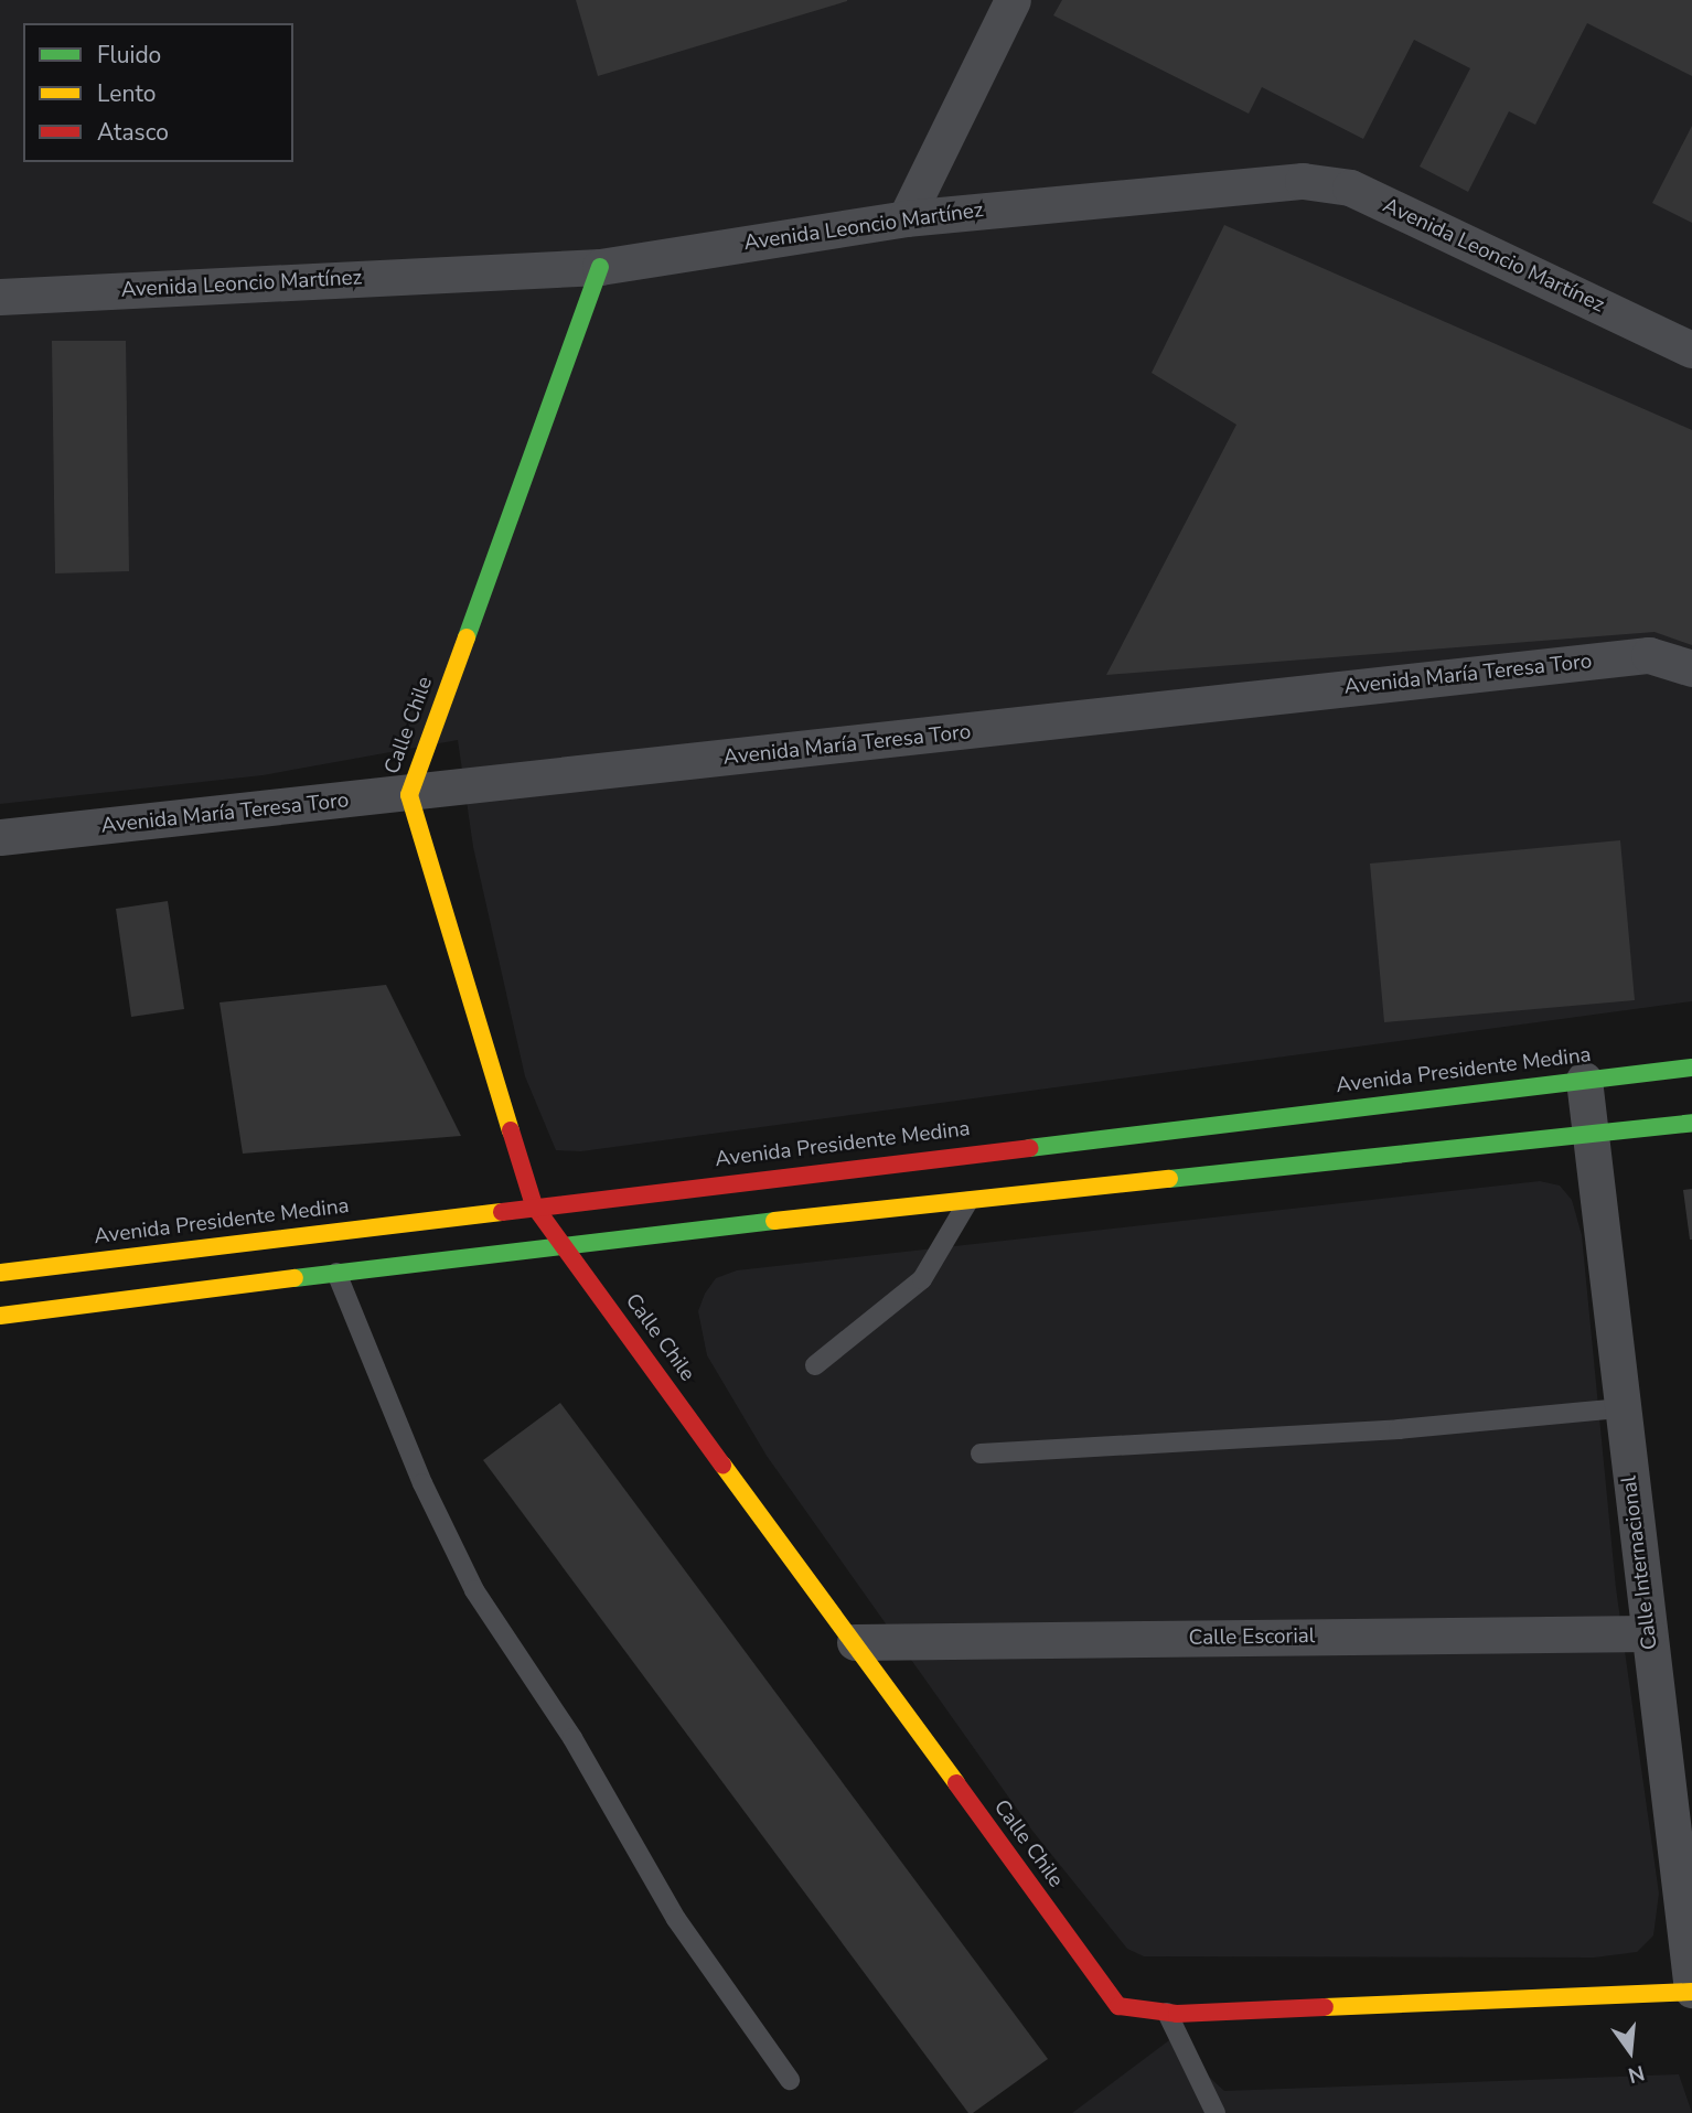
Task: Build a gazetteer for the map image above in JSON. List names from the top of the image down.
{
  "streets": {
    "street": [
      "Avenida Leoncio Martínez",
      "Avenida María Teresa Toro",
      "Calle Chile",
      "Avenida Presidente Medina",
      "Calle Internacional",
      "Calle Escorial"
    ]
  },
  "crossings": [
    ["Avenida Leoncio Martínez", "Calle Chile"],
    ["Avenida María Teresa Toro", "Calle Chile"],
    ["Calle Chile", "Avenida Presidente Medina"],
    ["Calle Chile", "Calle Internacional"],
    ["Calle Chile", "Calle Escorial"],
    ["Avenida Presidente Medina", "Calle Internacional"],
    ["Calle Internacional", "Calle Escorial"]
  ],
  "legend": ["Fluido", "Lento", "Atasco"],
  "north": "bottom"
}
